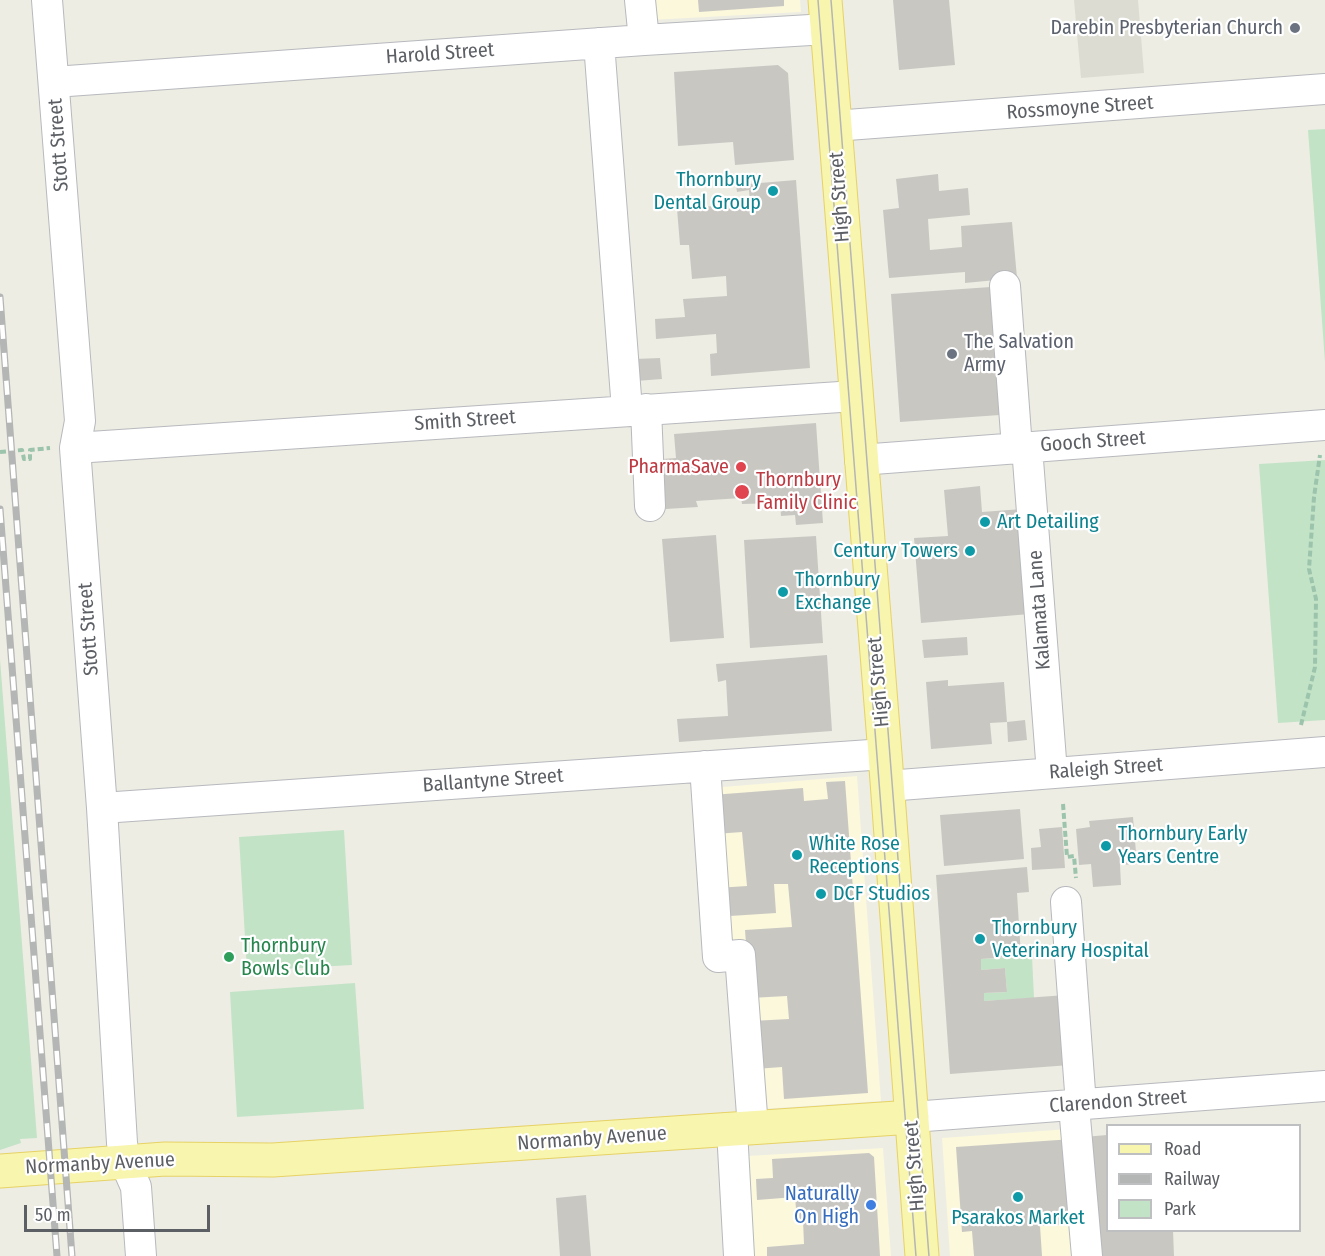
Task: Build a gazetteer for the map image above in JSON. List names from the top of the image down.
{
  "streets": {
    "main road": ["High Street", "Normanby Avenue"],
    "street": [
      "Harold Street",
      "Rossmoyne Street",
      "Stott Street",
      "Smith Street",
      "Gooch Street",
      "Kalamata Lane",
      "Raleigh Street",
      "Ballantyne Street",
      "Clarendon Street"
    ]
  },
  "crossings": [
    ["Harold Street", "Stott Street"],
    ["Harold Street", "High Street"],
    ["Rossmoyne Street", "High Street"],
    ["Stott Street", "Smith Street"],
    ["Stott Street", "Ballantyne Street"],
    ["Stott Street", "Normanby Avenue"],
    ["High Street", "Smith Street"],
    ["High Street", "Gooch Street"],
    ["High Street", "Raleigh Street"],
    ["High Street", "Ballantyne Street"],
    ["High Street", "Clarendon Street"],
    ["High Street", "Normanby Avenue"],
    ["Gooch Street", "Kalamata Lane"],
    ["Kalamata Lane", "Raleigh Street"],
    ["Raleigh Street", "Ballantyne Street"],
    ["Clarendon Street", "Normanby Avenue"]
  ],
  "places": [
    "Darebin Presbyterian Church",
    "Thornbury Dental Group",
    "The Salvation Army",
    "PharmaSave",
    "Thornbury Family Clinic",
    "Art Detailing",
    "Century Towers",
    "Thornbury Exchange",
    "Thornbury Early Years Centre",
    "White Rose Receptions",
    "DCF Studios",
    "Thornbury Veterinary Hospital",
    "Thornbury Bowls Club",
    "Psarakos Market",
    "Naturally On High"
  ],
  "legend": ["Road", "Railway", "Park"],
  "scale_bar": "50 m"
}
